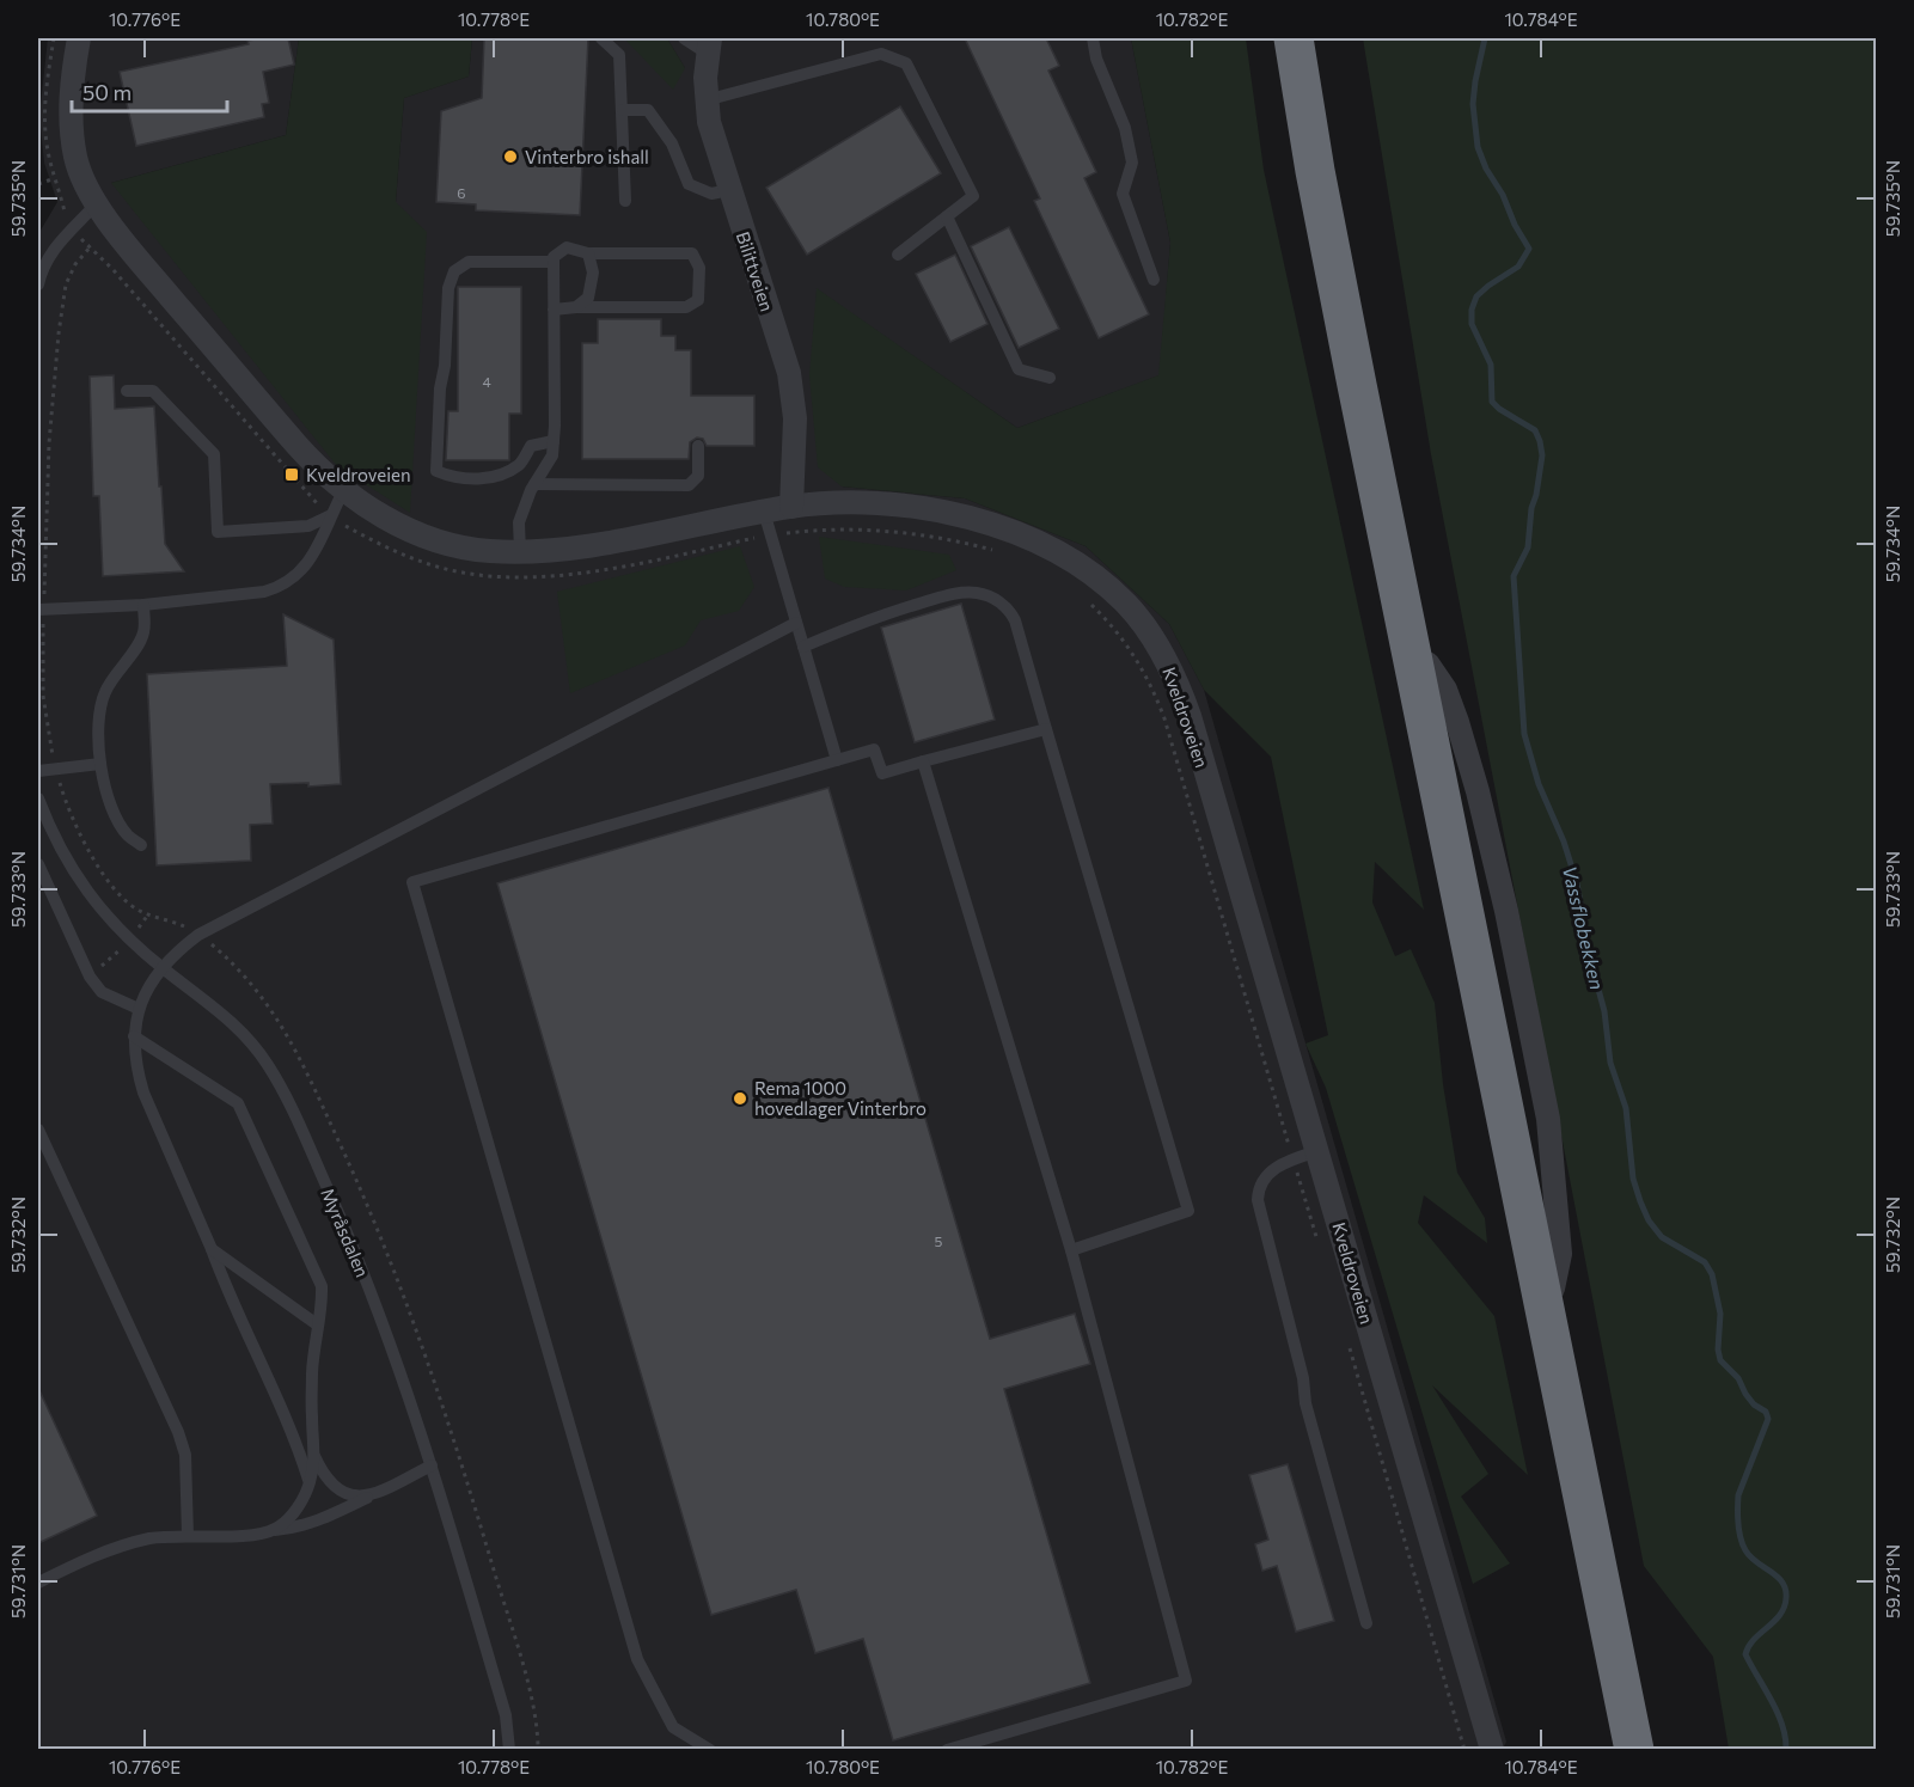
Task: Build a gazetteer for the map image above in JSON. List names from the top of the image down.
{
  "streets": {
    "street": ["Bilittveien", "Kveldroveien"],
    "lane": ["Myråsdalen"]
  },
  "crossings": [
    ["Bilittveien", "Kveldroveien"]
  ],
  "water": ["Vassflobekken"],
  "places": {
    "other": ["Vinterbro ishall", "Rema 1000 hovedlager Vinterbro"],
    "transit": ["Kveldroveien"]
  },
  "house_numbers": ["6", "4", "5"],
  "scale_bar": "50 m",
  "coordinates": [
    "10.776°E",
    "10.778°E",
    "10.780°E",
    "10.782°E",
    "10.784°E",
    "59.735°N",
    "59.734°N",
    "59.733°N",
    "59.732°N",
    "59.731°N"
  ]
}
